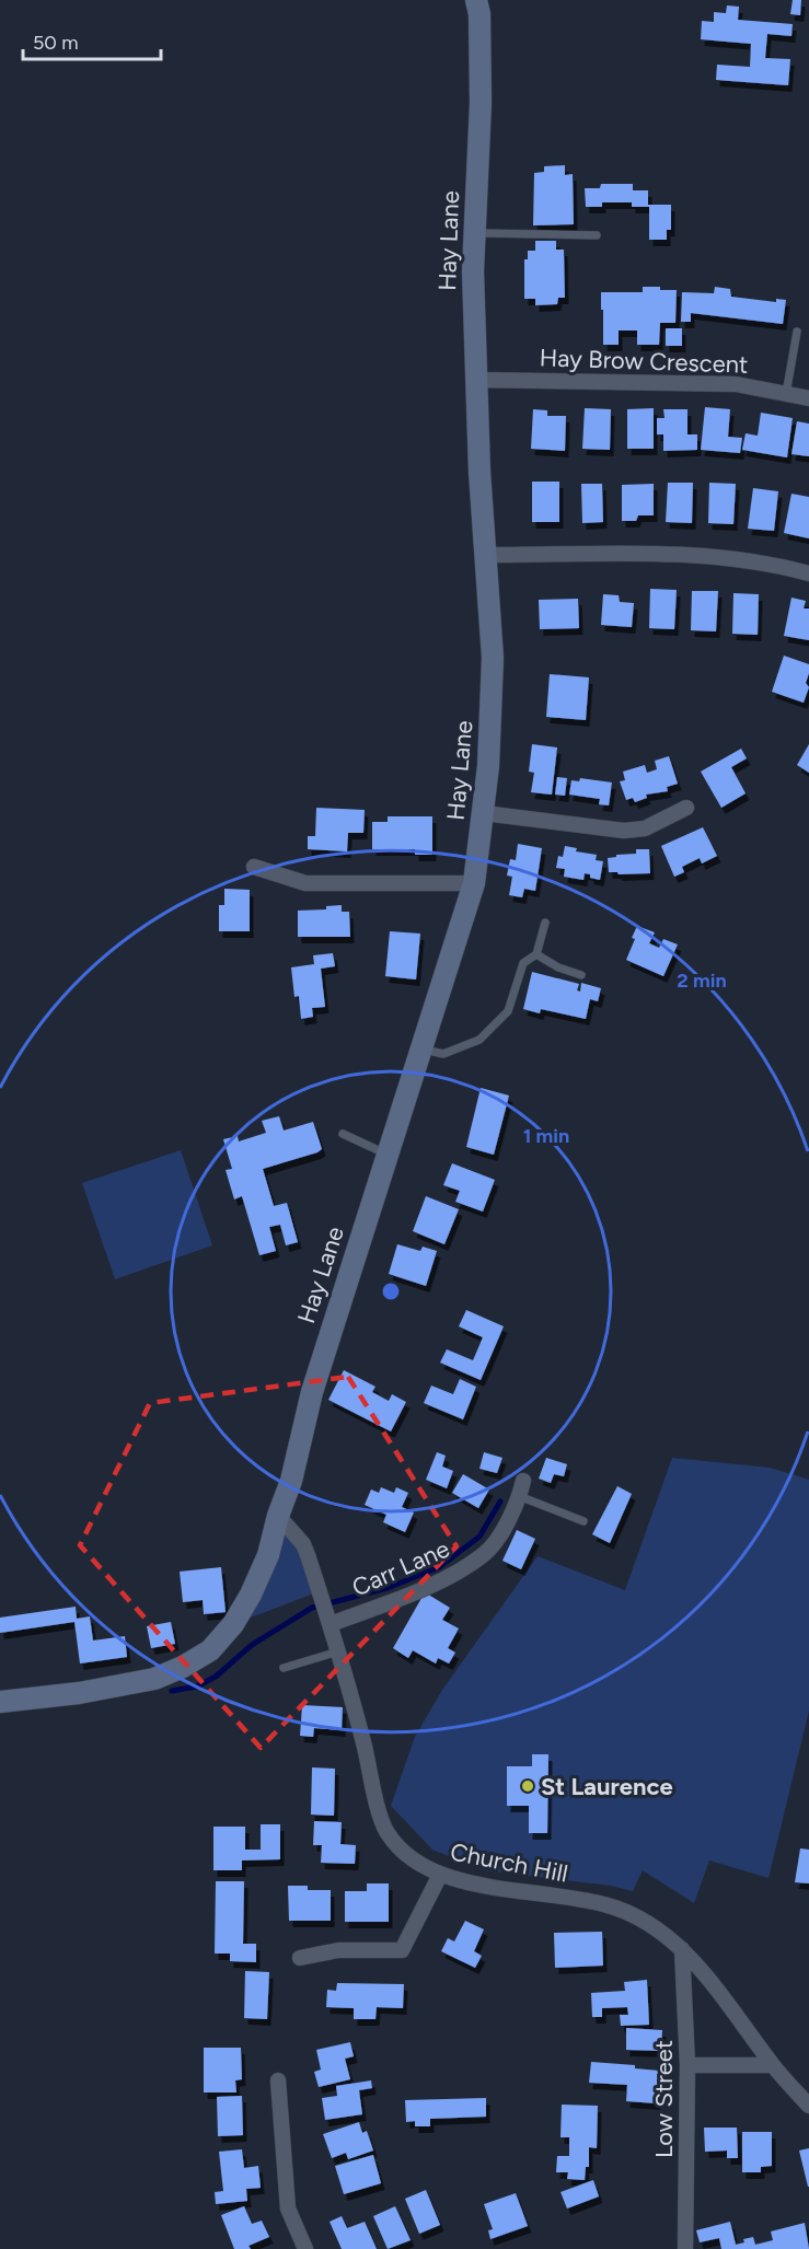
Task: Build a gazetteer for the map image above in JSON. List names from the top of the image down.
{
  "streets": {
    "street": [
      "Hay Lane",
      "Hay Brow Crescent",
      "Carr Lane",
      "Church Hill",
      "Low Street"
    ]
  },
  "crossings": [
    ["Hay Lane", "Hay Brow Crescent"],
    ["Hay Lane", "Church Hill"],
    ["Carr Lane", "Church Hill"],
    ["Church Hill", "Low Street"]
  ],
  "places": ["St Laurence"],
  "scale_bar": "50 m",
  "rings": ["2 min", "1 min"]
}
